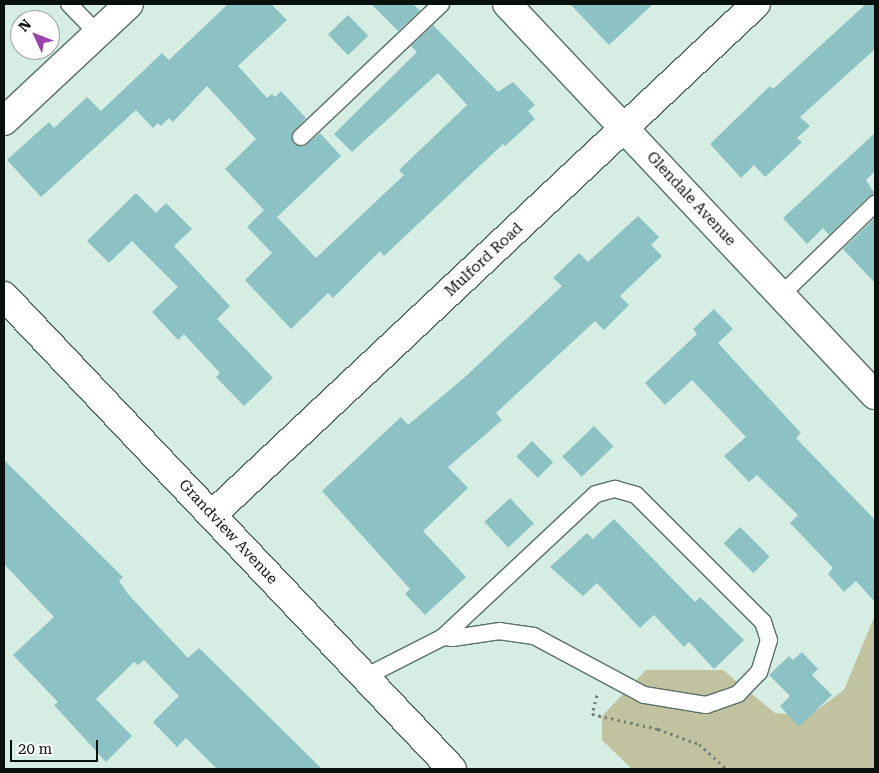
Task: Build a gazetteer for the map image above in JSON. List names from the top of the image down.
{
  "streets": {
    "street": ["Glendale Avenue", "Mulford Road", "Grandview Avenue"]
  },
  "crossings": [
    ["Glendale Avenue", "Mulford Road"],
    ["Mulford Road", "Grandview Avenue"]
  ],
  "scale_bar": "20 m",
  "north": "top left"
}
